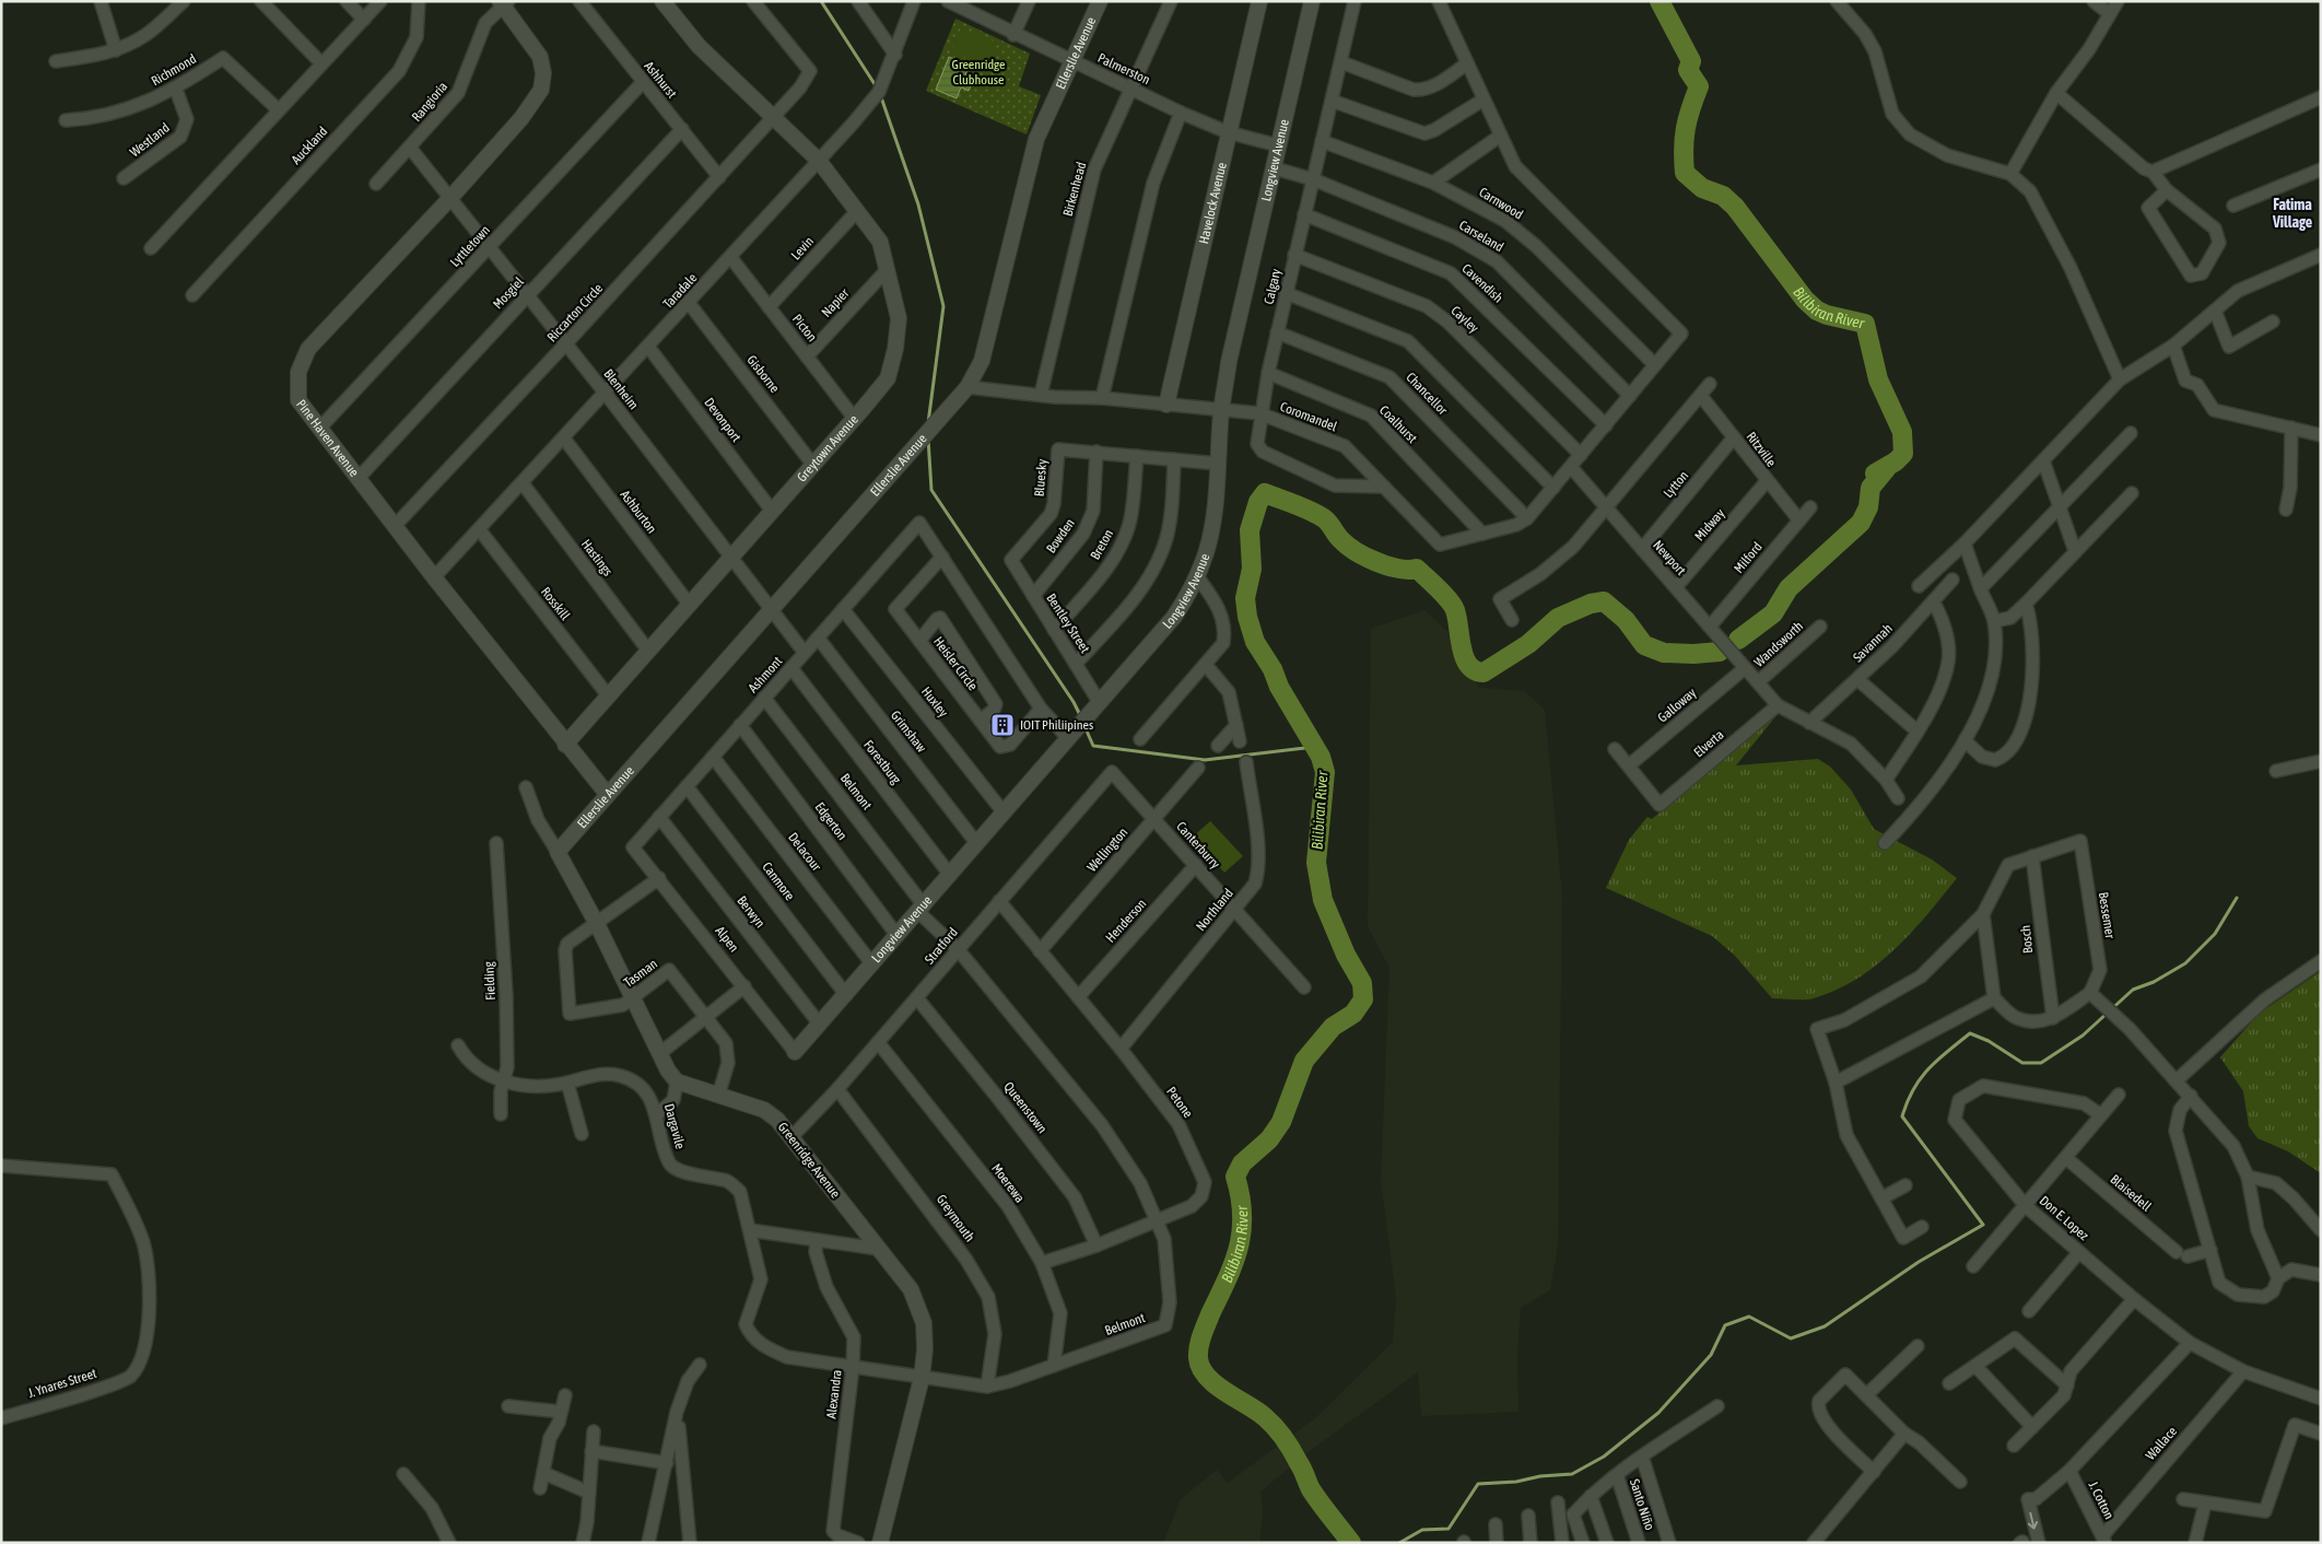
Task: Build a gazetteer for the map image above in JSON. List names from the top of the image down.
{
  "streets": {
    "street": [
      "Ellerslie Avenue",
      "Palmerston",
      "Richmond",
      "Ashhurst",
      "Rangioria",
      "Westland",
      "Auckland",
      "Longview Avenue",
      "Birkenhead",
      "Havelock Avenue",
      "Carnwood",
      "Carseland",
      "Lyttletown",
      "Levin",
      "Cavendish",
      "Calgary",
      "Taradale",
      "Mosgiel",
      "Napier",
      "Riccarton Circle",
      "Cayley",
      "Picton",
      "Gisborne",
      "Blenheim",
      "Chancellor",
      "Coromandel",
      "Devonport",
      "Coalhurst",
      "Pine Haven Avenue",
      "Greytown Avenue",
      "Ritzville",
      "Bluesky",
      "Lytton",
      "Ashburton",
      "Midway",
      "Bowden",
      "Breton",
      "Hastings",
      "Newport",
      "Milford",
      "Rosskill",
      "Bentley Street",
      "Savannah",
      "Wandsworth",
      "Heisler Circle",
      "Ashmont",
      "Huxley",
      "Galloway",
      "Grimshaw",
      "Elverta",
      "Forestburg",
      "Belmont",
      "Edgerton",
      "Canterburry",
      "Wellington",
      "Delacour",
      "Canmore",
      "Northland",
      "Berwyn",
      "Bessemer",
      "Henderson",
      "Alpen",
      "Bosch",
      "Stratford",
      "Tasman",
      "Fielding",
      "Petone",
      "Queenstown",
      "Dargavile",
      "Greenridge Avenue",
      "Moerewa",
      "Blaisedell",
      "Greymouth",
      "Don E. Lopez",
      "J. Ynares Street",
      "Alexandra",
      "Wallace",
      "J. Cotton",
      "Santo Niño"
    ]
  },
  "crossings": [
    ["Ellerslie Avenue", "Palmerston"],
    ["Ellerslie Avenue", "Blenheim"],
    ["Ellerslie Avenue", "Coromandel"],
    ["Ellerslie Avenue", "Pine Haven Avenue"],
    ["Palmerston", "Longview Avenue"],
    ["Palmerston", "Birkenhead"],
    ["Palmerston", "Havelock Avenue"],
    ["Richmond", "Westland"],
    ["Ashhurst", "Lyttletown"],
    ["Ashhurst", "Mosgiel"],
    ["Ashhurst", "Riccarton Circle"],
    ["Rangioria", "Blenheim"],
    ["Rangioria", "Pine Haven Avenue"],
    ["Longview Avenue", "Carseland"],
    ["Longview Avenue", "Coromandel"],
    ["Longview Avenue", "Bentley Street"],
    ["Longview Avenue", "Huxley"],
    ["Longview Avenue", "Grimshaw"],
    ["Longview Avenue", "Forestburg"],
    ["Longview Avenue", "Belmont"],
    ["Longview Avenue", "Edgerton"],
    ["Longview Avenue", "Delacour"],
    ["Longview Avenue", "Canmore"],
    ["Longview Avenue", "Berwyn"],
    ["Longview Avenue", "Alpen"],
    ["Birkenhead", "Coromandel"],
    ["Havelock Avenue", "Coromandel"],
    ["Carnwood", "Calgary"],
    ["Carnwood", "Coromandel"],
    ["Carseland", "Calgary"],
    ["Carseland", "Coromandel"],
    ["Lyttletown", "Blenheim"],
    ["Lyttletown", "Pine Haven Avenue"],
    ["Levin", "Picton"],
    ["Levin", "Greytown Avenue"],
    ["Cavendish", "Calgary"],
    ["Cavendish", "Coromandel"],
    ["Calgary", "Cayley"],
    ["Calgary", "Chancellor"],
    ["Calgary", "Coromandel"],
    ["Calgary", "Coalhurst"],
    ["Taradale", "Picton"],
    ["Taradale", "Gisborne"],
    ["Taradale", "Blenheim"],
    ["Taradale", "Devonport"],
    ["Taradale", "Pine Haven Avenue"],
    ["Taradale", "Greytown Avenue"],
    ["Taradale", "Ashburton"],
    ["Taradale", "Hastings"],
    ["Taradale", "Rosskill"],
    ["Mosgiel", "Blenheim"],
    ["Mosgiel", "Pine Haven Avenue"],
    ["Napier", "Picton"],
    ["Napier", "Greytown Avenue"],
    ["Riccarton Circle", "Blenheim"],
    ["Riccarton Circle", "Pine Haven Avenue"],
    ["Riccarton Circle", "Greytown Avenue"],
    ["Cayley", "Coromandel"],
    ["Picton", "Greytown Avenue"],
    ["Gisborne", "Greytown Avenue"],
    ["Blenheim", "Pine Haven Avenue"],
    ["Blenheim", "Greytown Avenue"],
    ["Blenheim", "Ashmont"],
    ["Chancellor", "Coromandel"],
    ["Coromandel", "Coalhurst"],
    ["Coromandel", "Newport"],
    ["Devonport", "Greytown Avenue"],
    ["Pine Haven Avenue", "Greytown Avenue"],
    ["Greytown Avenue", "Ashburton"],
    ["Greytown Avenue", "Hastings"],
    ["Greytown Avenue", "Rosskill"],
    ["Ritzville", "Lytton"],
    ["Ritzville", "Midway"],
    ["Ritzville", "Milford"],
    ["Bluesky", "Bowden"],
    ["Bluesky", "Bentley Street"],
    ["Lytton", "Newport"],
    ["Midway", "Newport"],
    ["Bowden", "Bentley Street"],
    ["Breton", "Bentley Street"],
    ["Newport", "Milford"],
    ["Newport", "Wandsworth"],
    ["Newport", "Galloway"],
    ["Newport", "Elverta"],
    ["Heisler Circle", "Ashmont"],
    ["Ashmont", "Huxley"],
    ["Ashmont", "Grimshaw"],
    ["Ashmont", "Forestburg"],
    ["Ashmont", "Belmont"],
    ["Ashmont", "Edgerton"],
    ["Ashmont", "Delacour"],
    ["Ashmont", "Canmore"],
    ["Ashmont", "Berwyn"],
    ["Ashmont", "Alpen"],
    ["Galloway", "Elverta"],
    ["Belmont", "Stratford"],
    ["Belmont", "Petone"],
    ["Belmont", "Dargavile"],
    ["Belmont", "Greenridge Avenue"],
    ["Belmont", "Moerewa"],
    ["Belmont", "Greymouth"],
    ["Belmont", "Alexandra"],
    ["Canterburry", "Wellington"],
    ["Canterburry", "Northland"],
    ["Canterburry", "Henderson"],
    ["Canterburry", "Stratford"],
    ["Wellington", "Petone"],
    ["Northland", "Petone"],
    ["Bessemer", "Bosch"],
    ["Henderson", "Petone"],
    ["Alpen", "Tasman"],
    ["Stratford", "Petone"],
    ["Stratford", "Queenstown"],
    ["Stratford", "Greenridge Avenue"],
    ["Stratford", "Moerewa"],
    ["Stratford", "Greymouth"],
    ["Tasman", "Greenridge Avenue"],
    ["Fielding", "Dargavile"],
    ["Petone", "Queenstown"],
    ["Petone", "Moerewa"],
    ["Don E. Lopez", "Wallace"],
    ["Wallace", "J. Cotton"]
  ],
  "districts": ["Fatima Village"],
  "water": ["Bilibiran River"],
  "parks": ["Greenridge Clubhouse"],
  "places": {
    "building": ["IOIT Philiipines"]
  }
}
